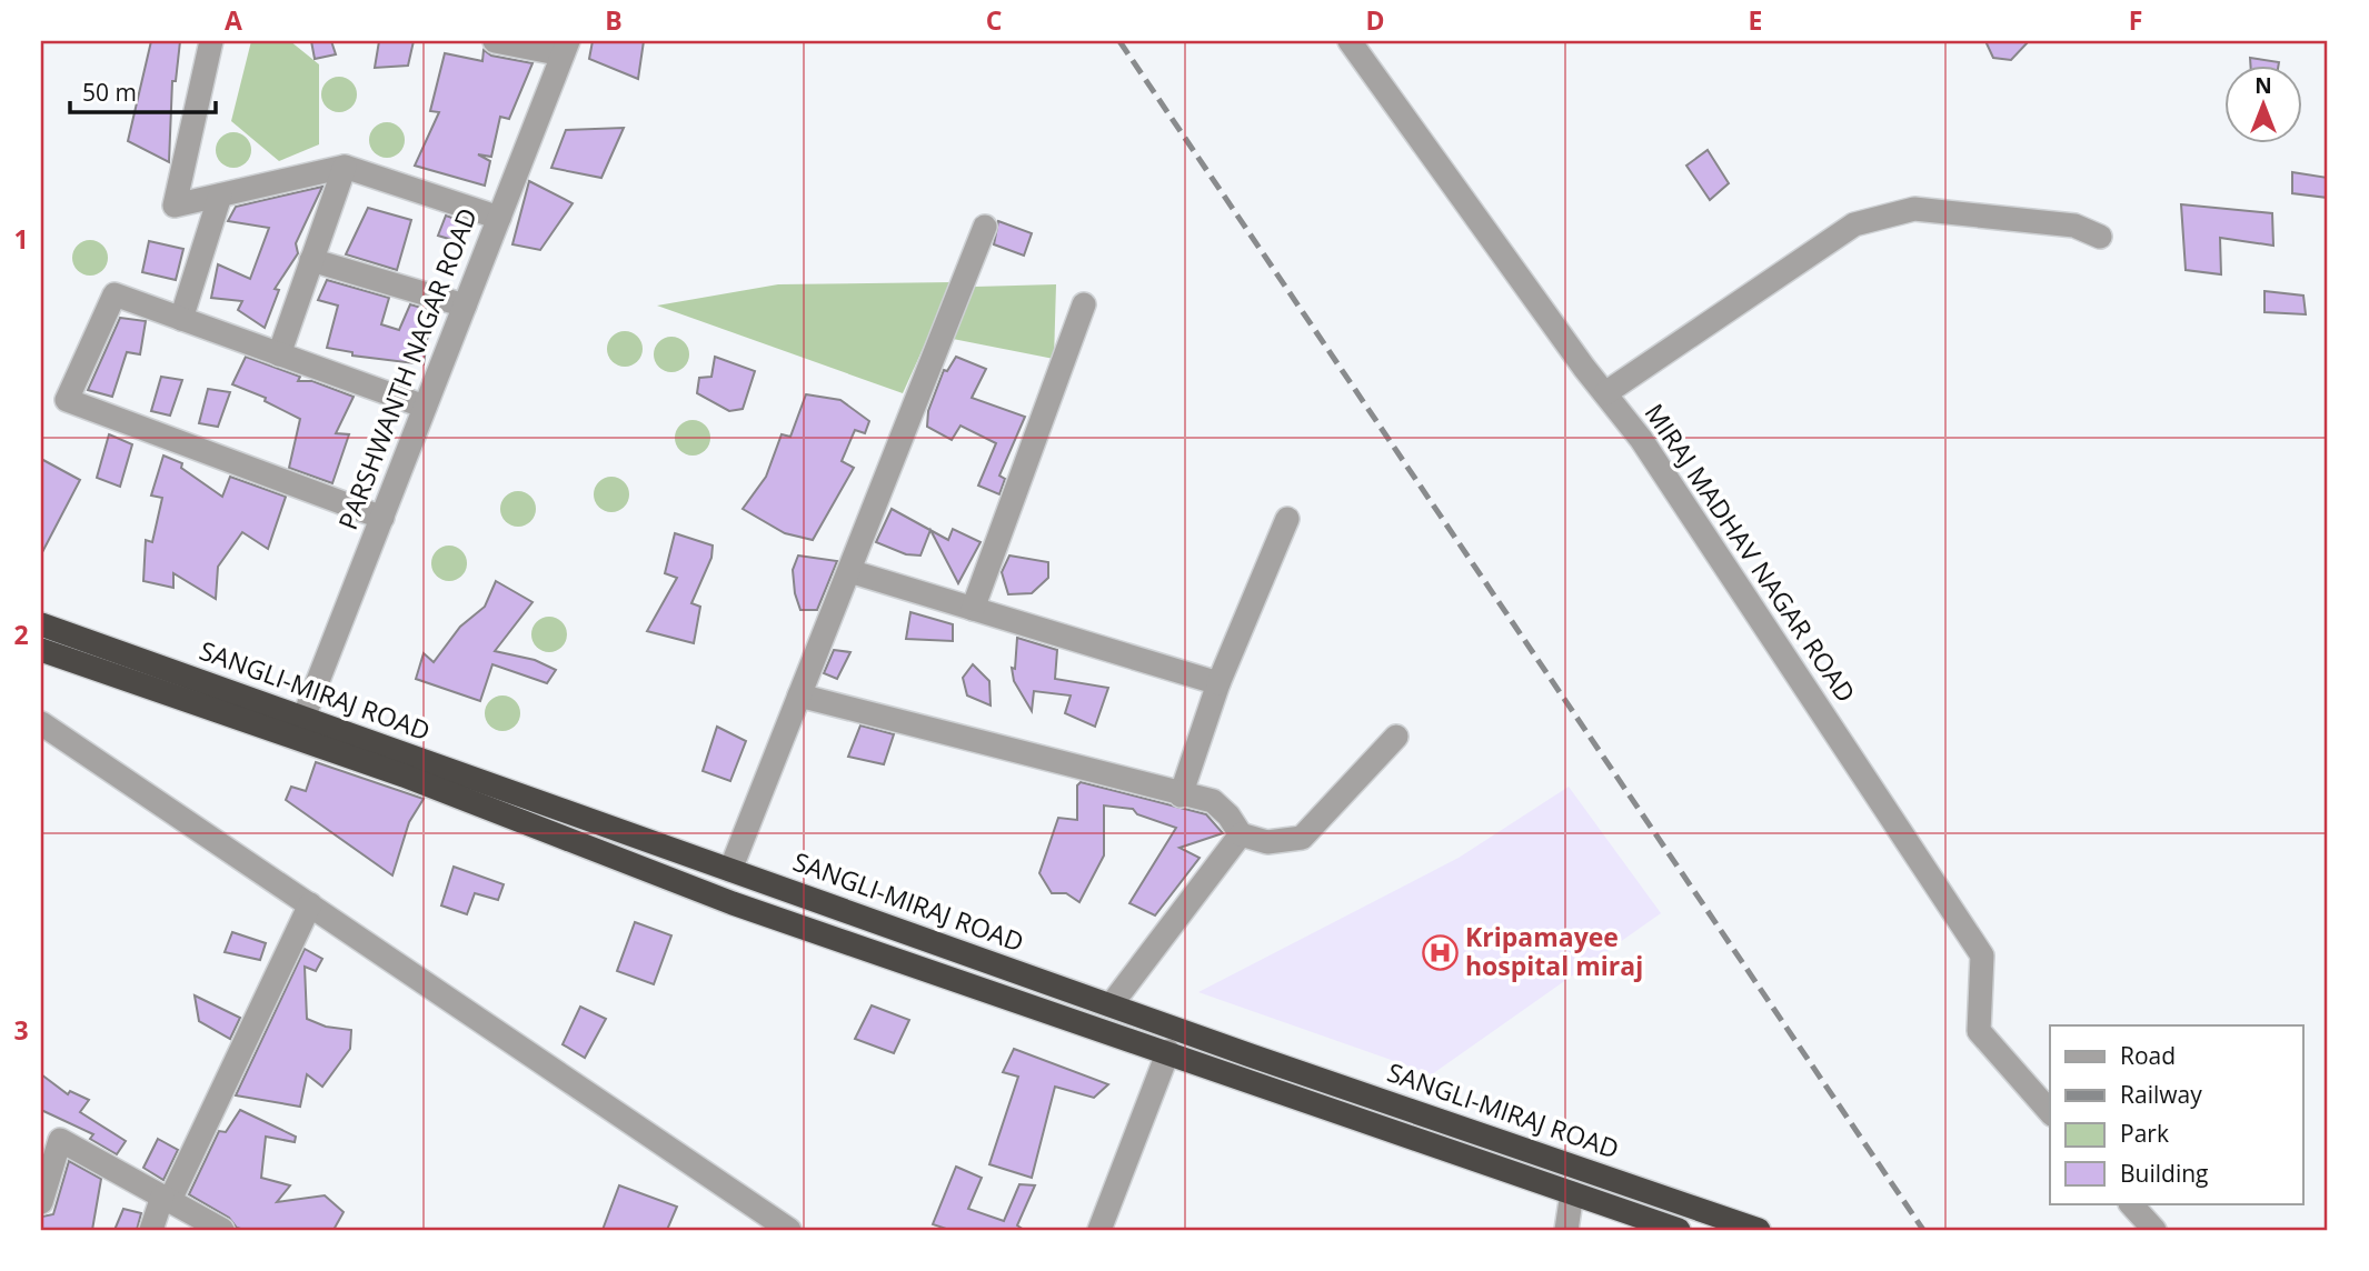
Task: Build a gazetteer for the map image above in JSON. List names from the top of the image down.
{
  "streets": {
    "highway": ["SANGLI-MIRAJ ROAD"],
    "street": ["PARSHWANTH NAGAR ROAD", "MIRAJ MADHAV NAGAR ROAD"]
  },
  "crossings": [
    ["PARSHWANTH NAGAR ROAD", "SANGLI-MIRAJ ROAD"]
  ],
  "places": {
    "hospital": ["Kripamayee hospital miraj"]
  },
  "legend": [
    "Road",
    "Railway",
    "Park",
    "Building"
  ],
  "scale_bar": "50 m",
  "north": "top",
  "grid": {
    "columns": [
      "A",
      "B",
      "C",
      "D",
      "E",
      "F"
    ],
    "rows": ["1", "2", "3"]
  }
}
